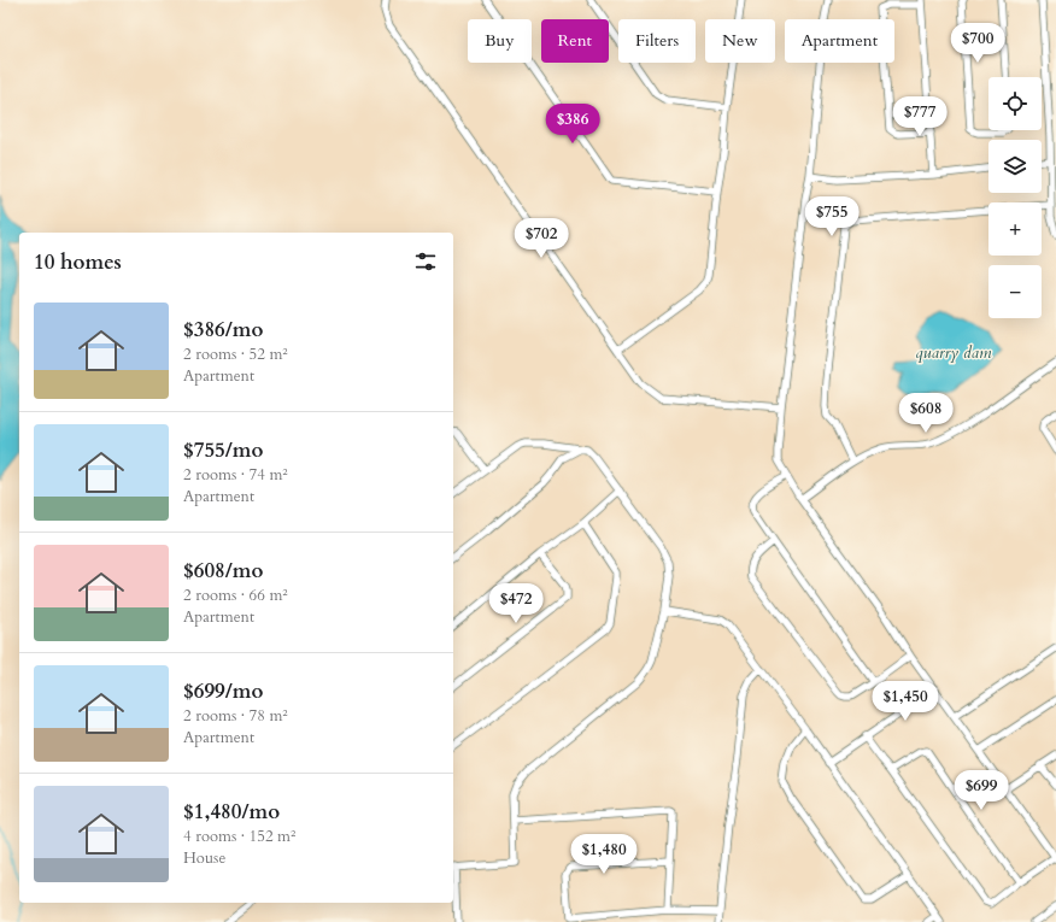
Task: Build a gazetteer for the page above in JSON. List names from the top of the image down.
{
  "water": ["quarry dam"],
  "page": {
    "chip": [
      "Buy",
      "Rent",
      "Filters",
      "New",
      "Apartment"
    ],
    "price": [
      "$700",
      "$777",
      "$386",
      "$755",
      "$702",
      "$608",
      "$472",
      "$1,450",
      "$699",
      "$1,480"
    ],
    "map_buttons": ["+", "−"],
    "heading": "10 homes",
    "list": [
      {
        "name": "$386/mo",
        "note": "2 rooms · 52 m² · Apartment"
      },
      {
        "name": "$755/mo",
        "note": "2 rooms · 74 m² · Apartment"
      },
      {
        "name": "$608/mo",
        "note": "2 rooms · 66 m² · Apartment"
      },
      {
        "name": "$699/mo",
        "note": "2 rooms · 78 m² · Apartment"
      },
      {
        "name": "$1,480/mo",
        "note": "4 rooms · 152 m² · House"
      }
    ]
  }
}
